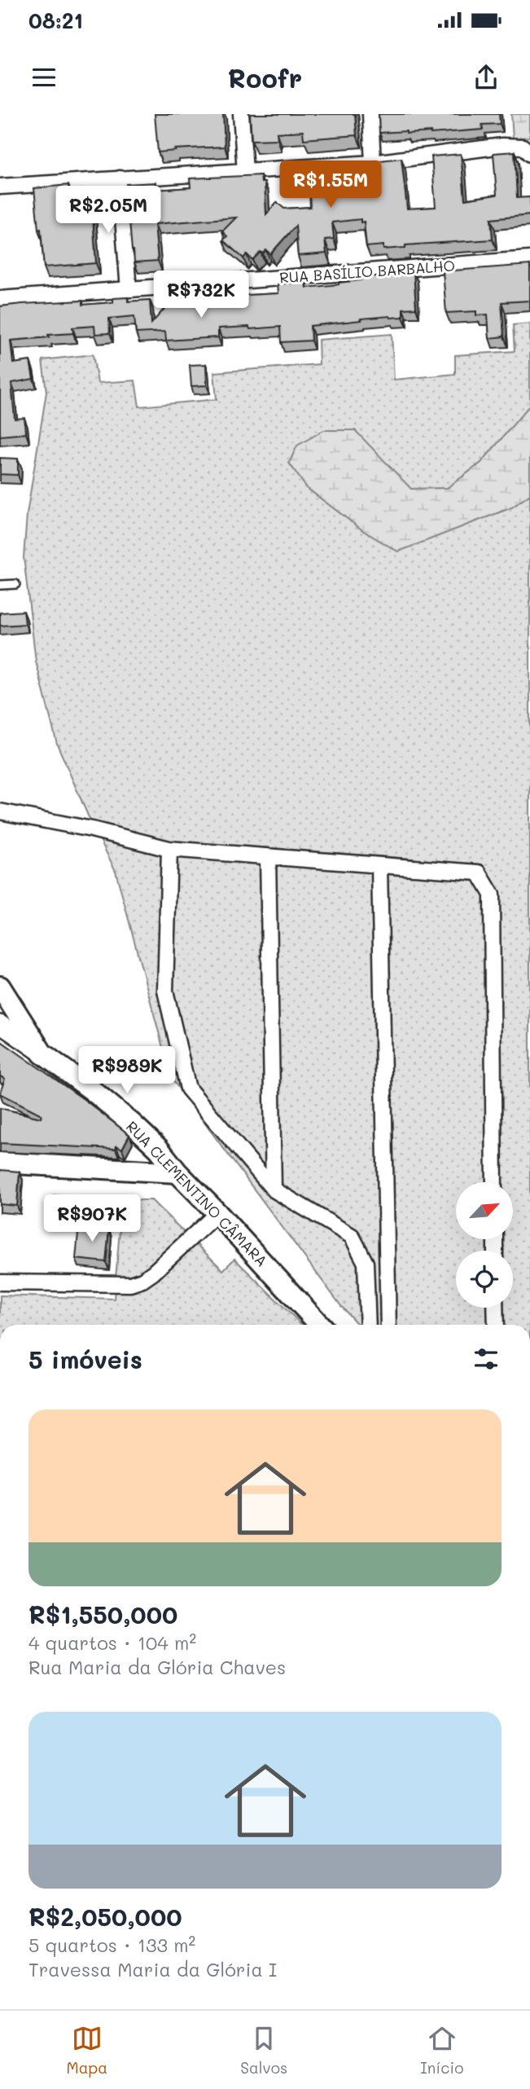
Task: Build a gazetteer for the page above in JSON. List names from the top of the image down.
{
  "streets": {
    "main road": ["RUA CLEMENTINO CÂMARA"],
    "street": ["RUA BASÍLIO BARBALHO"]
  },
  "north": "top right",
  "page": {
    "status": "08:21",
    "header": "Roofr",
    "price": [
      "R$1.55M",
      "R$2.05M",
      "R$732K",
      "R$989K",
      "R$907K"
    ],
    "heading": "5 imóveis",
    "list": [
      {
        "name": "R$1,550,000",
        "note": "4 quartos · 104 m² · Rua Maria da Glória Chaves"
      },
      {
        "name": "R$2,050,000",
        "note": "5 quartos · 133 m² · Travessa Maria da Glória I"
      }
    ],
    "tabs": ["Mapa", "Salvos", "Início"]
  }
}
